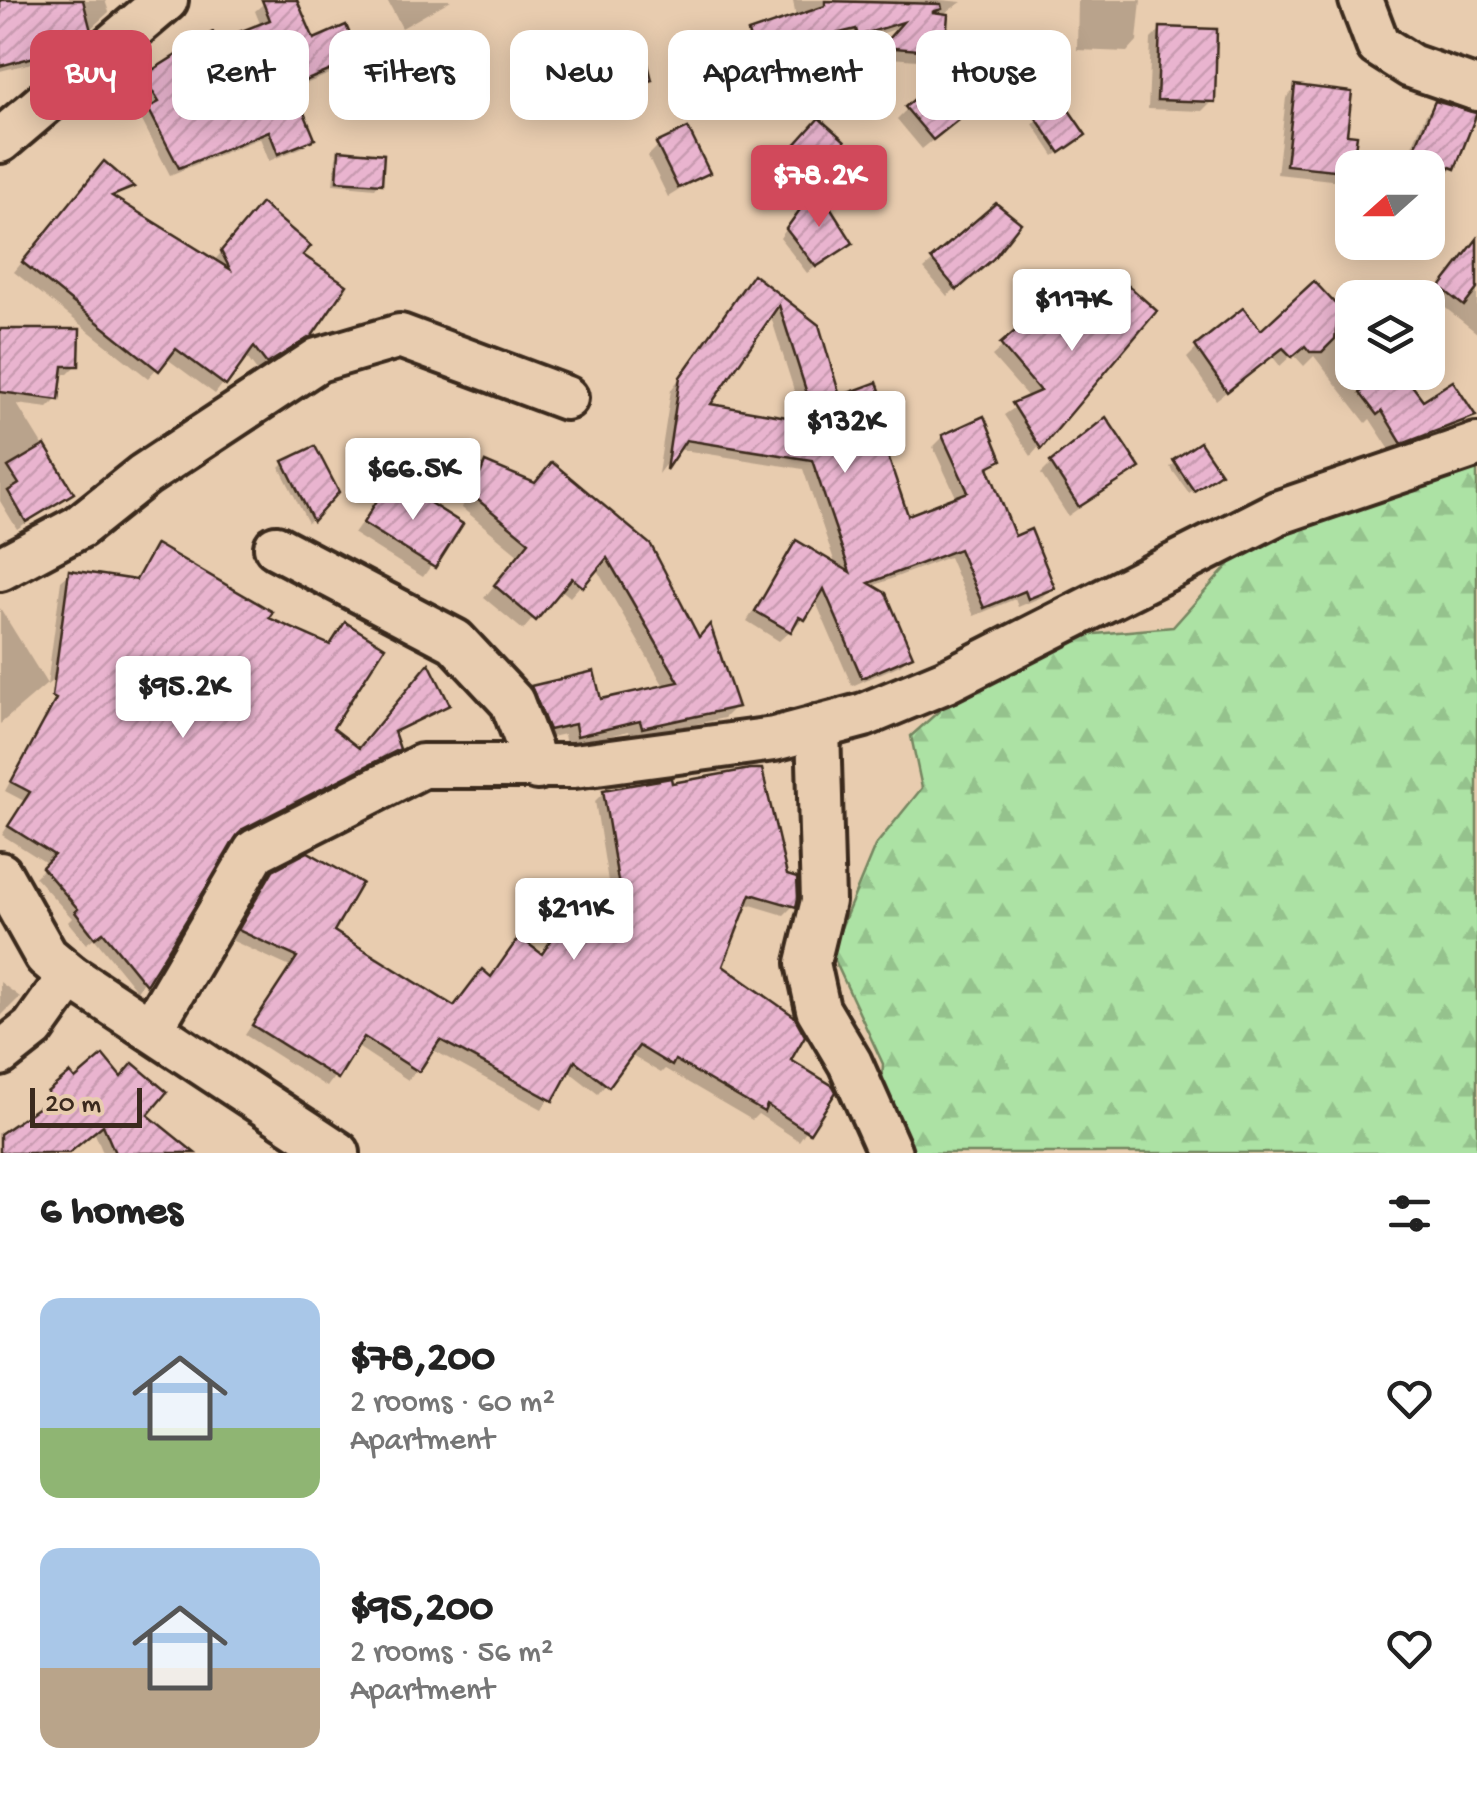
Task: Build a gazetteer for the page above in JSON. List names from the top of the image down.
{
  "scale_bar": "20 m",
  "north": "left",
  "page": {
    "chip": [
      "Buy",
      "Rent",
      "Filters",
      "New",
      "Apartment",
      "House"
    ],
    "price": [
      "$78.2K",
      "$117K",
      "$132K",
      "$66.5K",
      "$95.2K",
      "$211K"
    ],
    "scale": "20 m",
    "heading": "6 homes",
    "list": [
      {
        "name": "$78,200",
        "note": "2 rooms · 60 m² · Apartment"
      },
      {
        "name": "$95,200",
        "note": "2 rooms · 56 m² · Apartment"
      }
    ]
  }
}
